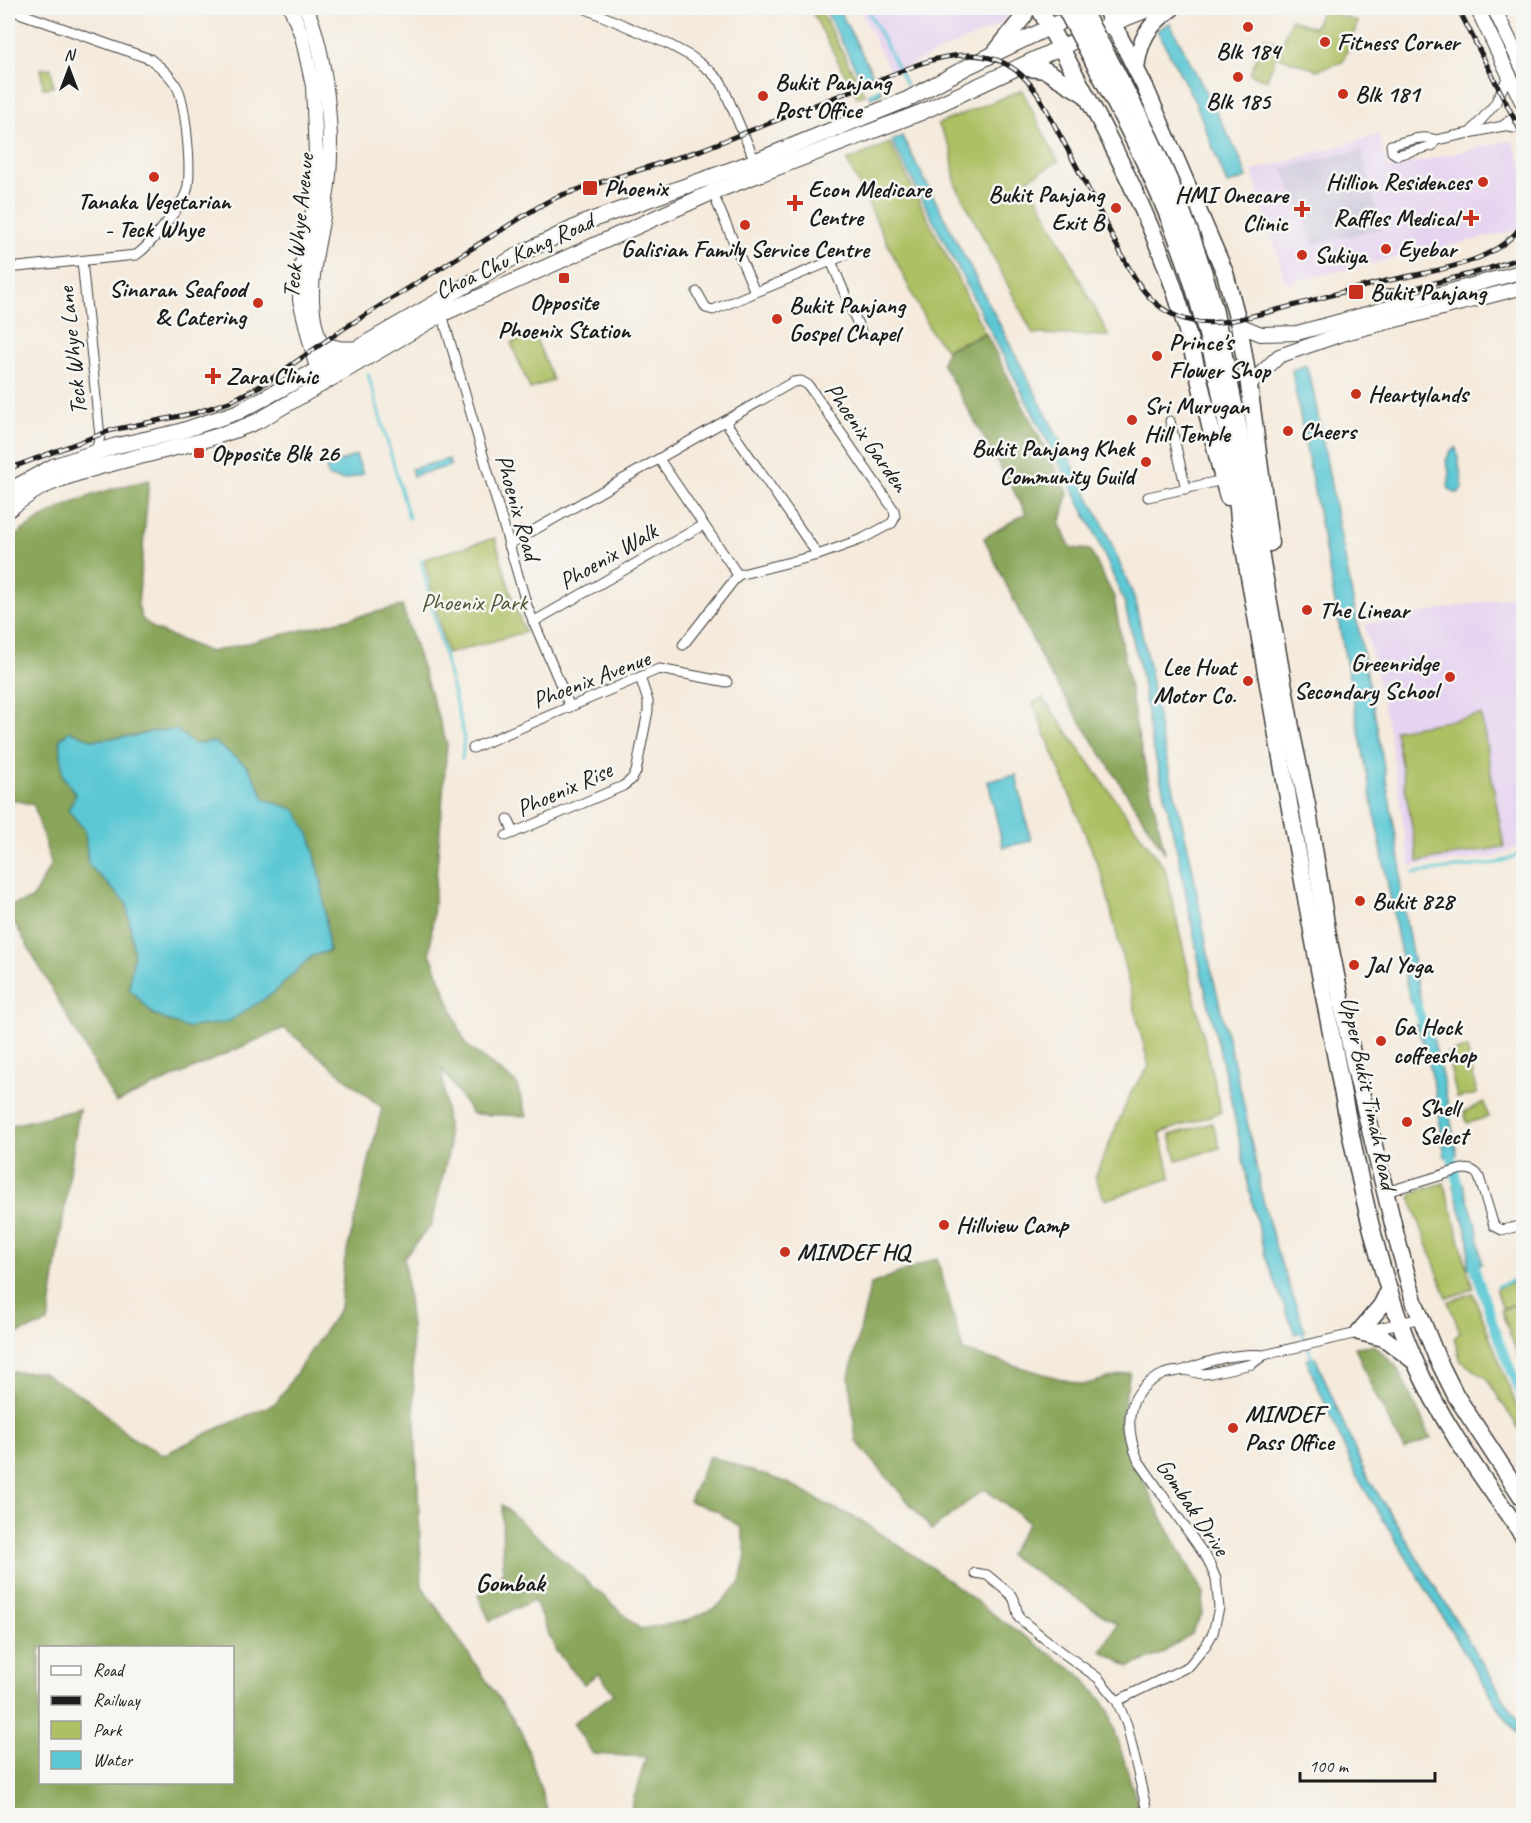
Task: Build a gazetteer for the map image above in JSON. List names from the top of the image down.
{
  "streets": {
    "highway": ["Upper Bukit Timah Road"],
    "main road": ["Teck Whye Avenue", "Choa Chu Kang Road"],
    "street": [
      "Teck Whye Lane",
      "Phoenix Garden",
      "Phoenix Road",
      "Phoenix Walk",
      "Phoenix Avenue",
      "Phoenix Rise",
      "Gombak Drive"
    ]
  },
  "crossings": [
    ["Teck Whye Avenue", "Choa Chu Kang Road"],
    ["Choa Chu Kang Road", "Teck Whye Lane"],
    ["Choa Chu Kang Road", "Phoenix Road"],
    ["Phoenix Garden", "Phoenix Road"],
    ["Phoenix Road", "Phoenix Walk"],
    ["Phoenix Road", "Phoenix Avenue"],
    ["Phoenix Avenue", "Phoenix Rise"],
    ["Upper Bukit Timah Road", "Gombak Drive"]
  ],
  "districts": ["Gombak"],
  "parks": ["Phoenix Park"],
  "places": {
    "other": [
      "Blk 184",
      "Fitness Corner",
      "Blk 185",
      "Blk 181",
      "Bukit Panjang Post Office",
      "Tanaka Vegetarian - Teck Whye",
      "Hillion Residences",
      "Bukit Panjang Exit B",
      "Galisian Family Service Centre",
      "Eyebar",
      "Sukiya",
      "Sinaran Seafood & Catering",
      "Bukit Panjang Gospel Chapel",
      "Prince's Flower Shop",
      "Heartylands",
      "Sri Murugan Hill Temple",
      "Cheers",
      "Bukit Panjang Khek Community Guild",
      "The Linear",
      "Greenridge Secondary School",
      "Lee Huat Motor Co.",
      "Bukit 828",
      "Jal Yoga",
      "Ga Hock coffeeshop",
      "Shell Select",
      "Hillview Camp",
      "MINDEF HQ",
      "MINDEF Pass Office"
    ],
    "transit": [
      "Phoenix",
      "Opposite Phoenix Station",
      "Bukit Panjang",
      "Opposite Blk 26"
    ],
    "health": [
      "Econ Medicare Centre",
      "HMI Onecare Clinic",
      "Raffles Medical",
      "Zara Clinic"
    ]
  },
  "legend": [
    "Road",
    "Railway",
    "Park",
    "Water"
  ],
  "scale_bar": "100 m",
  "north": "top"
}
